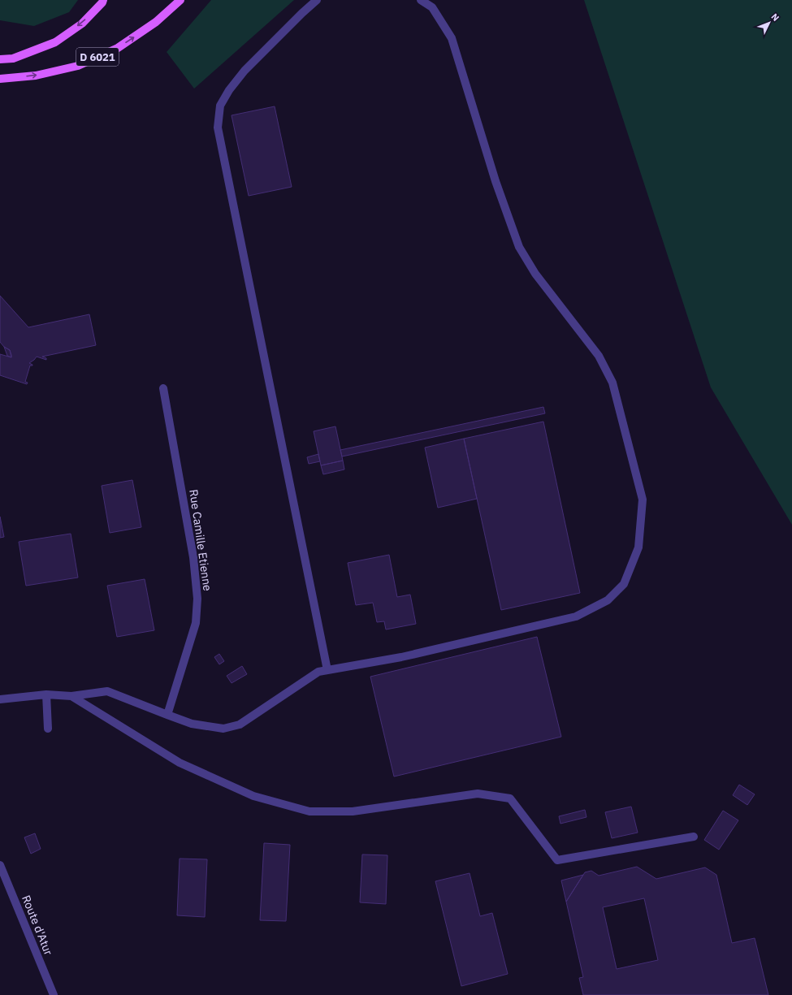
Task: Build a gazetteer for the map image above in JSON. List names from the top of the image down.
{
  "streets": {
    "main road": ["D 6021"],
    "street": ["Rue Camille Etienne", "Route d'Atur"]
  },
  "north": "top right"
}
